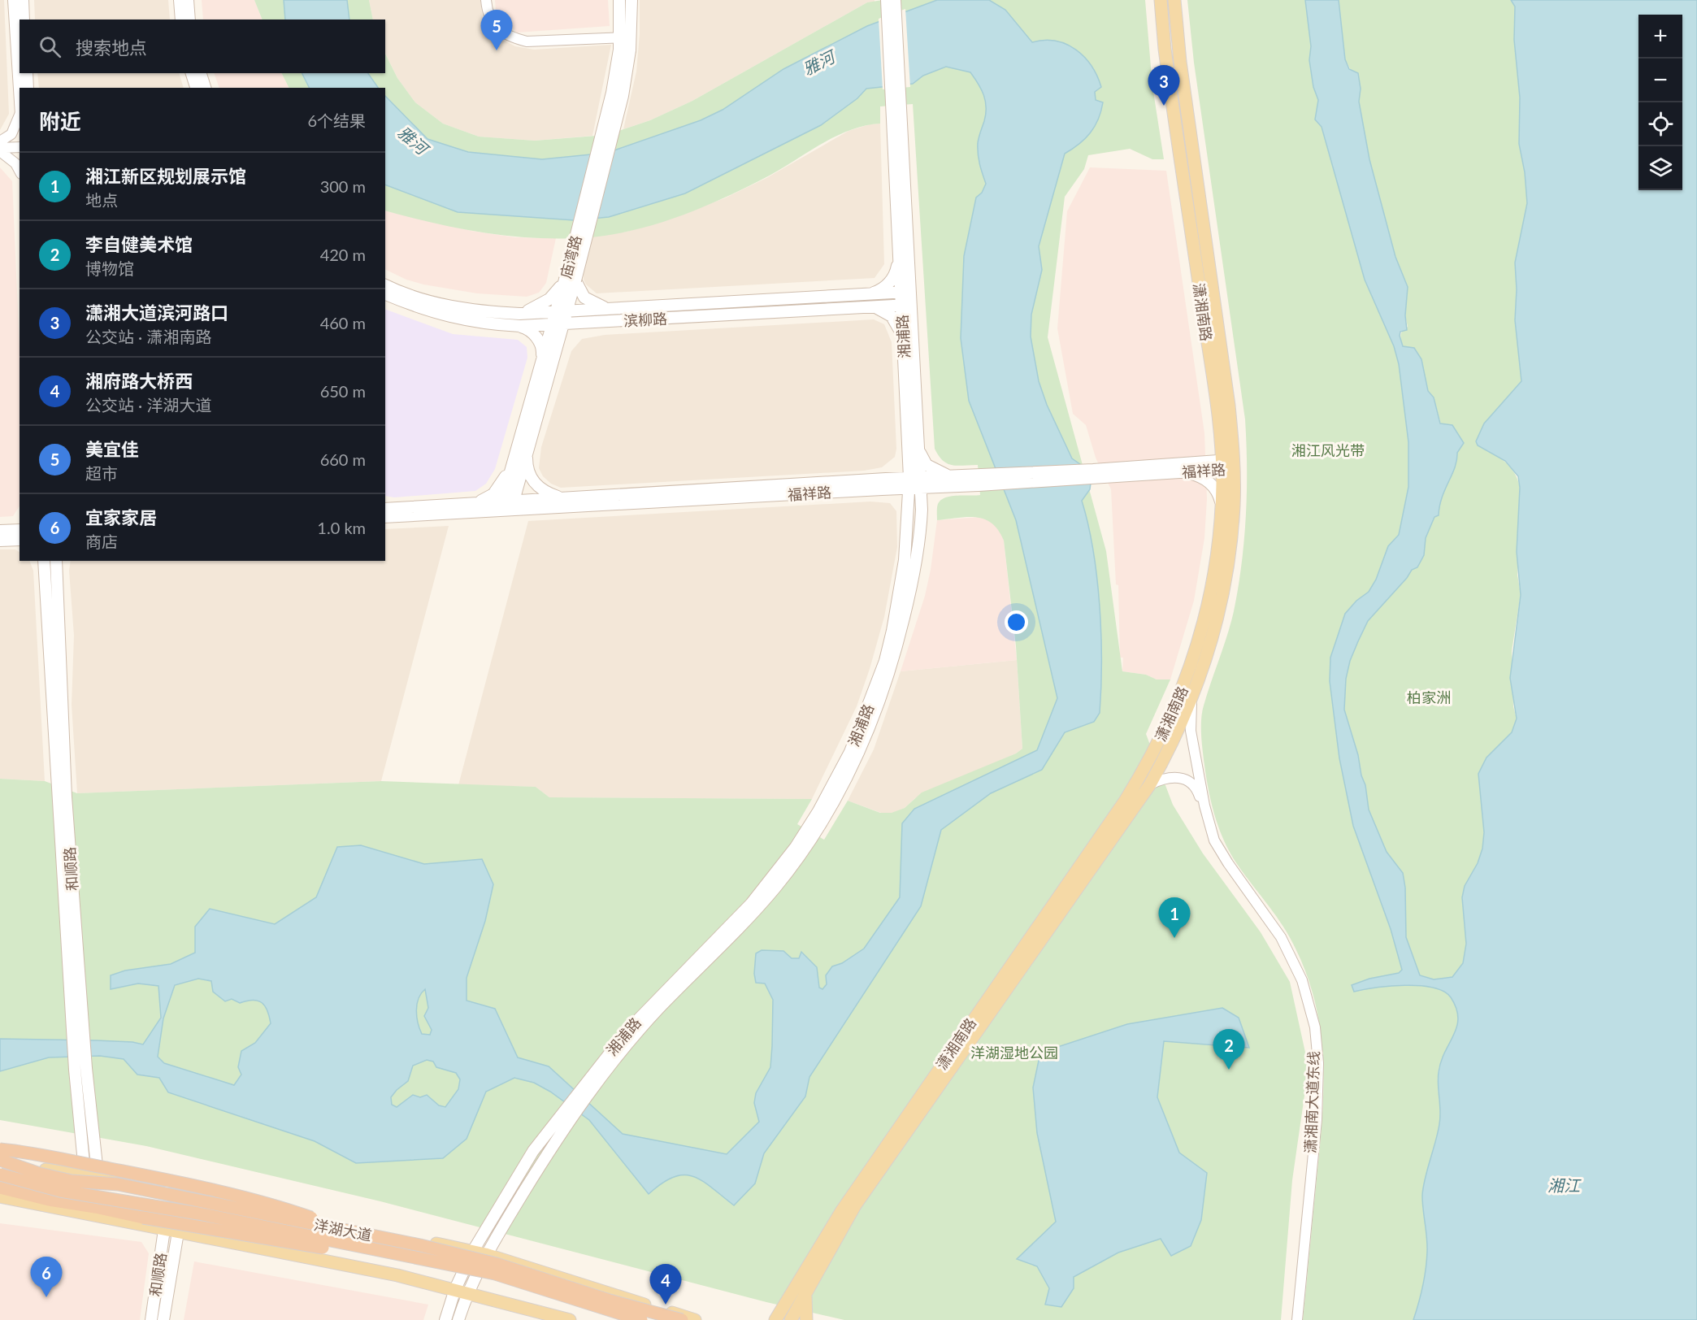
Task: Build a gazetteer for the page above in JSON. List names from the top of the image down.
{
  "streets": {
    "highway": ["洋湖大道"],
    "main road": [
      "庙湾路",
      "潇湘南路",
      "滨柳路",
      "湘浦路",
      "福祥路",
      "和顺路"
    ],
    "street": ["潇湘南大道东线"]
  },
  "crossings": [
    ["庙湾路", "滨柳路"],
    ["庙湾路", "福祥路"],
    ["潇湘南路", "福祥路"],
    ["潇湘南路", "潇湘南大道东线"],
    ["滨柳路", "湘浦路"],
    ["湘浦路", "福祥路"]
  ],
  "water": ["雅河", "湘江"],
  "parks": ["湘江风光带", "柏家洲", "洋湖湿地公园"],
  "page": {
    "pins": [
      "5",
      "3",
      "1",
      "2",
      "6",
      "4"
    ],
    "map_buttons": ["+", "−"],
    "search": "搜索地点",
    "heading": ["附近", "6个结果"],
    "list": [
      {
        "mark": "1",
        "name": "湘江新区规划展示馆",
        "note": "地点",
        "value": "300 m"
      },
      {
        "mark": "2",
        "name": "李自健美术馆",
        "note": "博物馆",
        "value": "420 m"
      },
      {
        "mark": "3",
        "name": "潇湘大道滨河路口",
        "note": "公交站 · 潇湘南路",
        "value": "460 m"
      },
      {
        "mark": "4",
        "name": "湘府路大桥西",
        "note": "公交站 · 洋湖大道",
        "value": "650 m"
      },
      {
        "mark": "5",
        "name": "美宜佳",
        "note": "超市",
        "value": "660 m"
      },
      {
        "mark": "6",
        "name": "宜家家居",
        "note": "商店",
        "value": "1.0 km"
      }
    ]
  }
}
